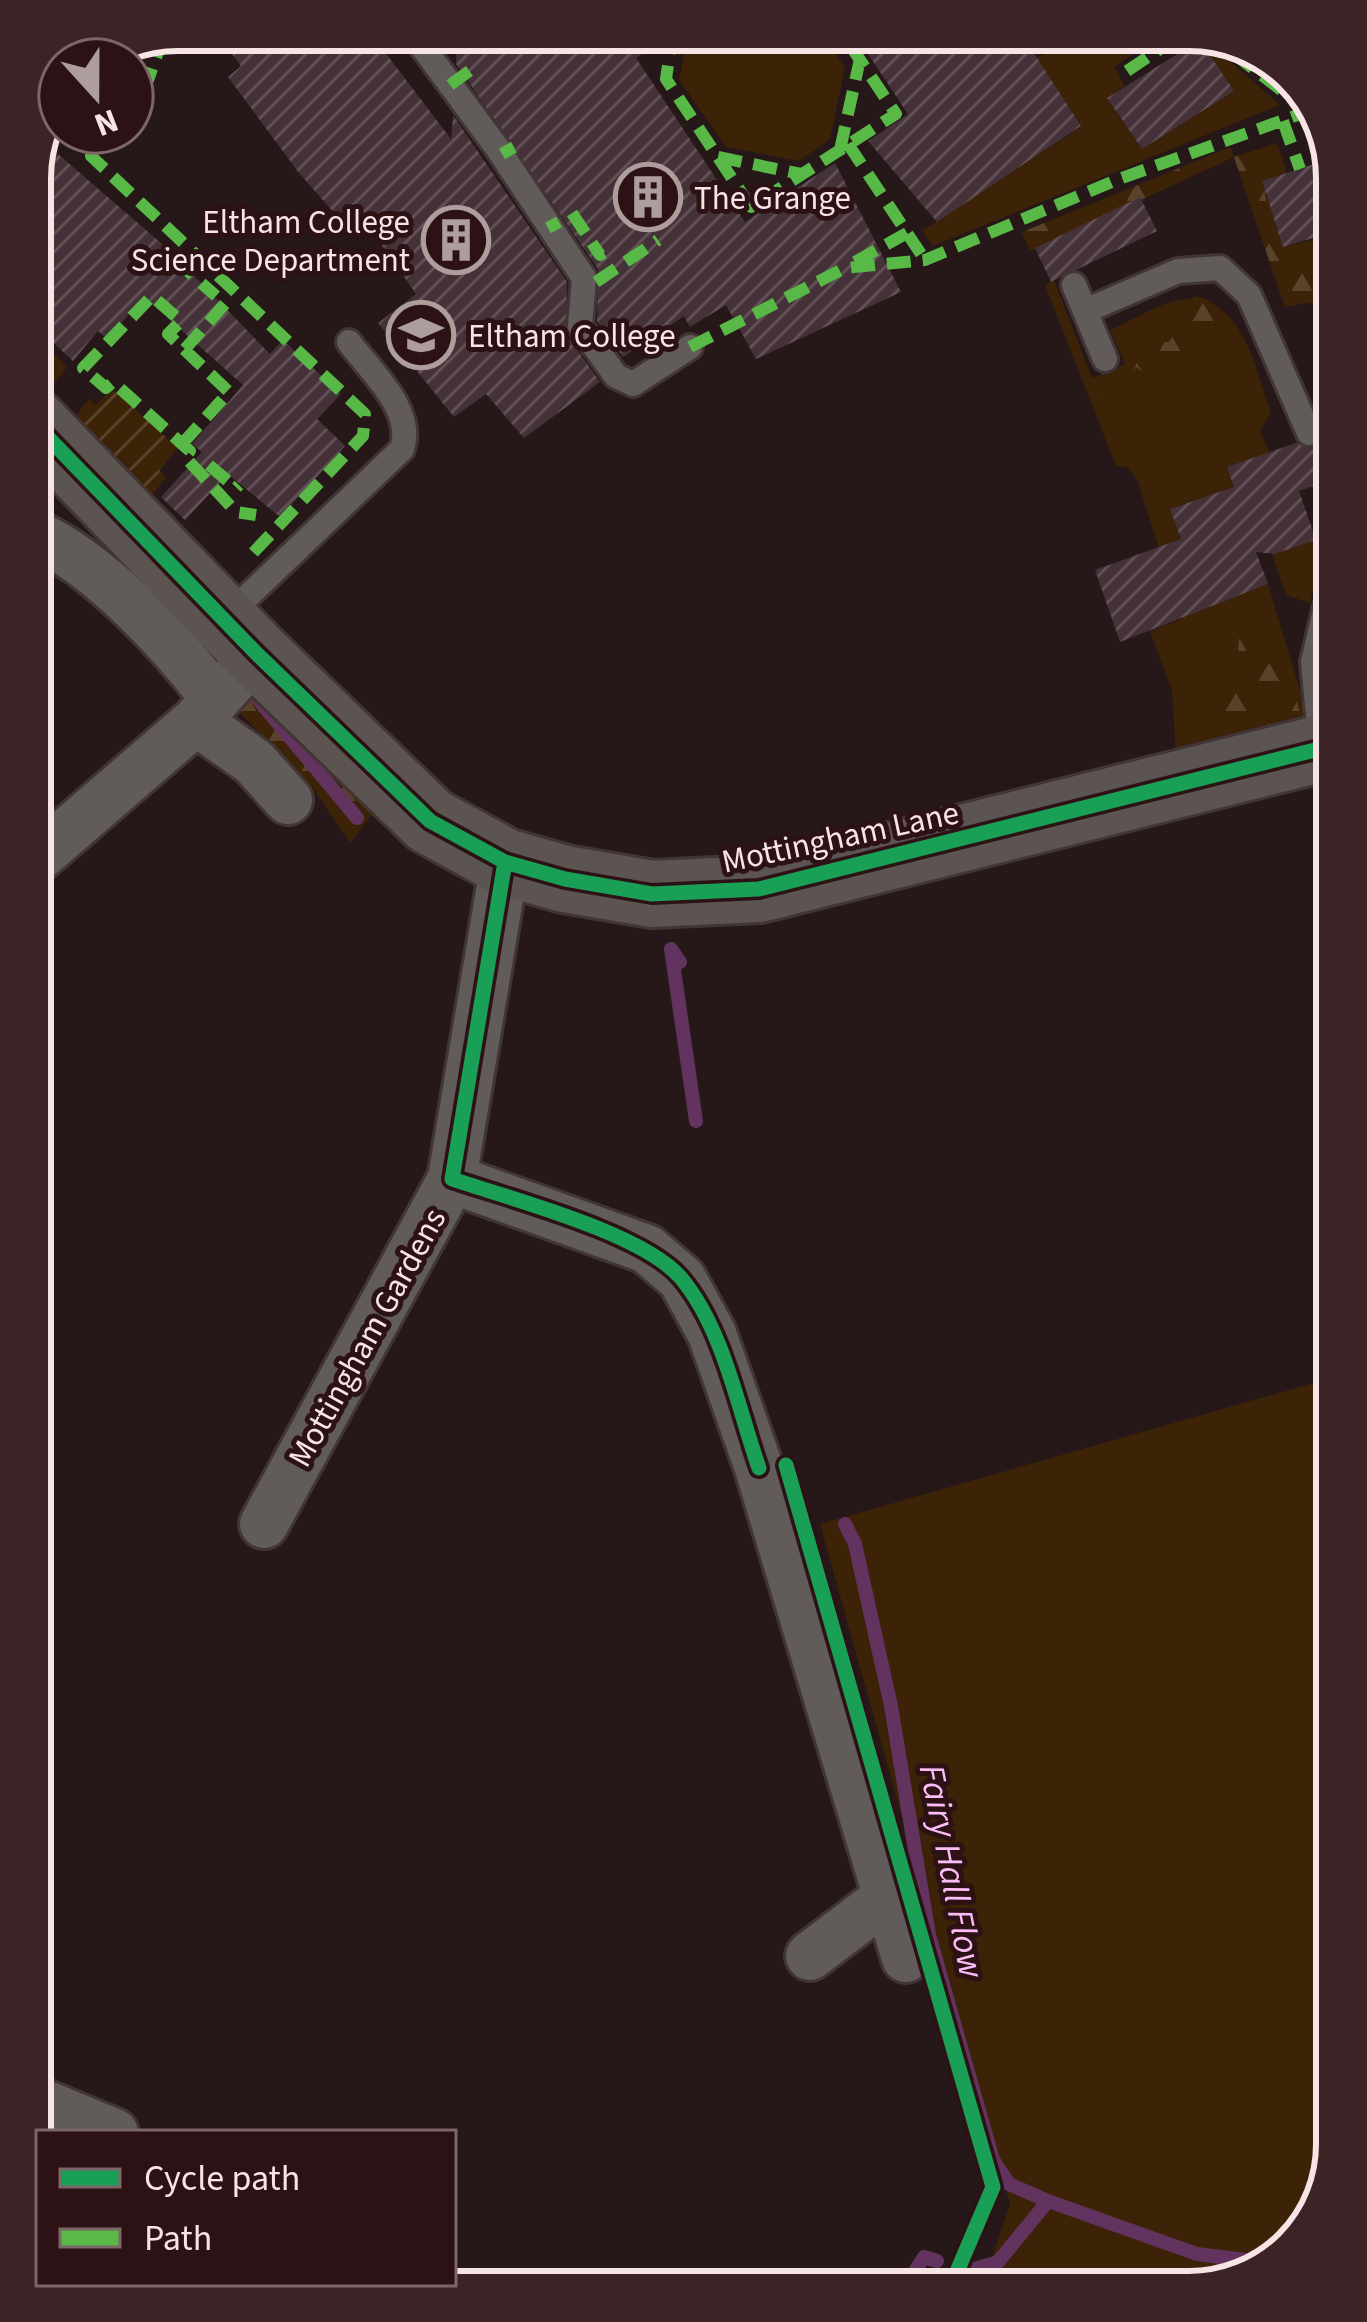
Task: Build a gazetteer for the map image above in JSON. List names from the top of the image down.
{
  "streets": {
    "street": ["Mottingham Lane", "Mottingham Gardens"]
  },
  "crossings": [
    ["Mottingham Lane", "Mottingham Gardens"]
  ],
  "water": ["Fairy Hall Flow"],
  "places": {
    "building": ["The Grange", "Eltham College Science Department"],
    "school or university": ["Eltham College"]
  },
  "legend": ["Cycle path", "Path"],
  "north": "bottom"
}
